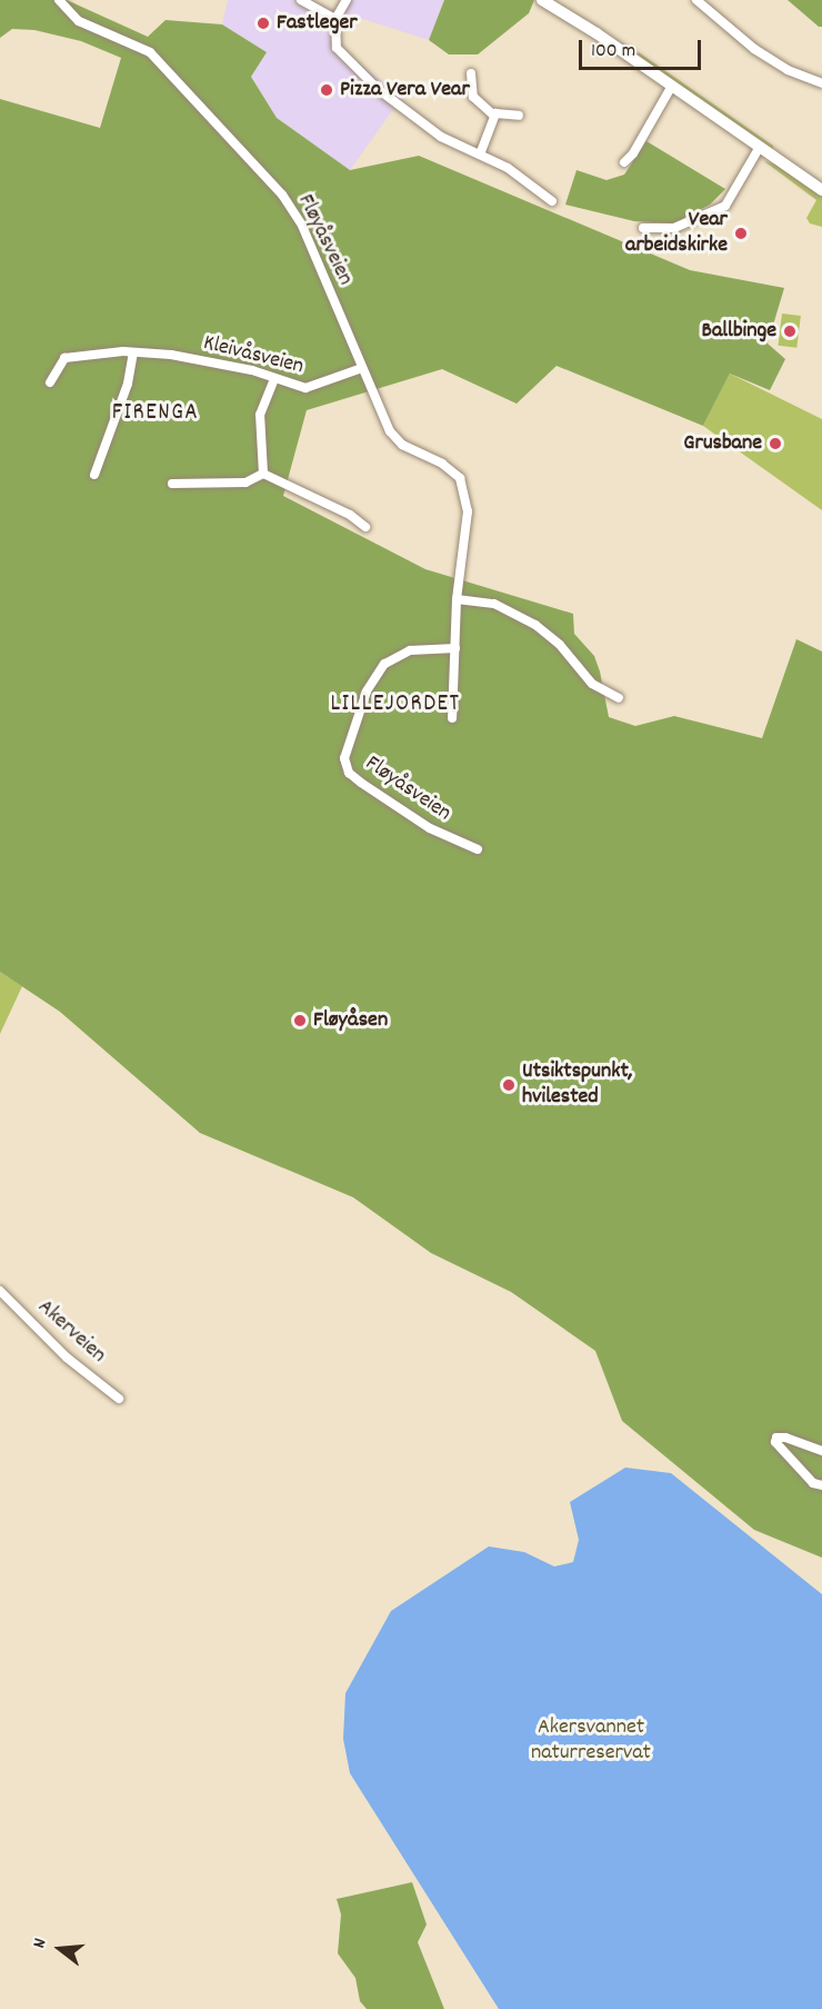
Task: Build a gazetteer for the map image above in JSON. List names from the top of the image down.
{
  "streets": {
    "street": ["Fløyåsveien", "Kleivåsveien", "Akerveien"]
  },
  "crossings": [
    ["Fløyåsveien", "Kleivåsveien"]
  ],
  "districts": ["FIRENGA", "LILLEJORDET"],
  "parks": ["Akersvannet naturreservat"],
  "places": [
    "Fastleger",
    "Pizza Vera Vear",
    "Vear arbeidskirke",
    "Ballbinge",
    "Grusbane",
    "Fløyåsen",
    "Utsiktspunkt, hvilested"
  ],
  "scale_bar": "100 m",
  "north": "left"
}
